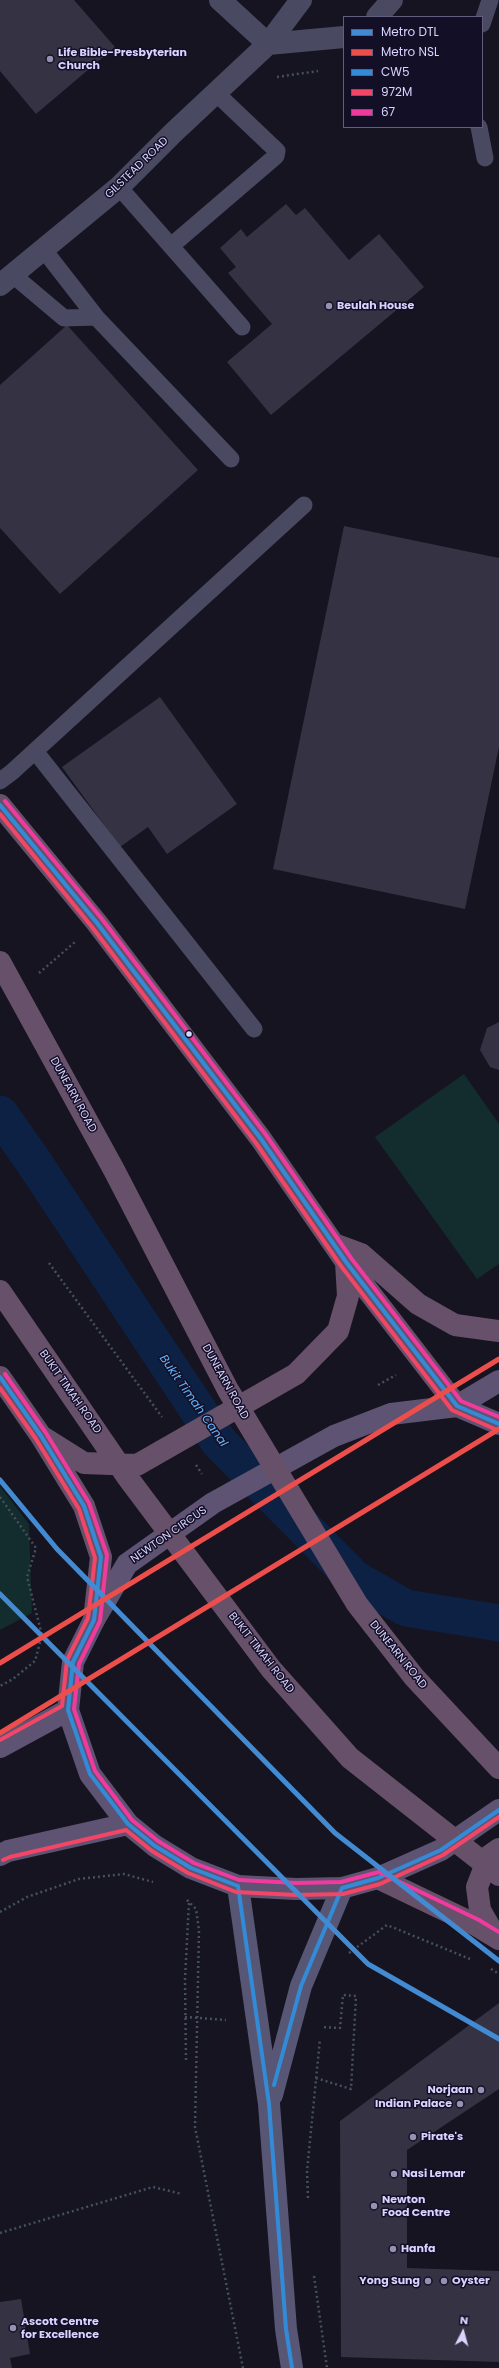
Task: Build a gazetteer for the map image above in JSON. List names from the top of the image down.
{
  "streets": {
    "highway": ["DUNEARN ROAD", "BUKIT TIMAH ROAD"],
    "main road": ["NEWTON CIRCUS"],
    "street": ["GILSTEAD ROAD"]
  },
  "water": ["Bukit Timah Canal"],
  "places": [
    "Life Bible-Presbyterian Church",
    "Beulah House",
    "Norjaan",
    "Indian Palace",
    "Pirate's",
    "Nasi Lemar",
    "Newton Food Centre",
    "Hanfa",
    "Yong Sung",
    "Oyster",
    "Ascott Centre for Excellence"
  ],
  "lines": [
    "transit line 67",
    "transit line CW5",
    "transit line 972M",
    "metro line NSL",
    "metro line DTL"
  ],
  "legend": [
    "Metro DTL",
    "Metro NSL",
    "CW5",
    "972M",
    "67"
  ],
  "north": "top"
}
